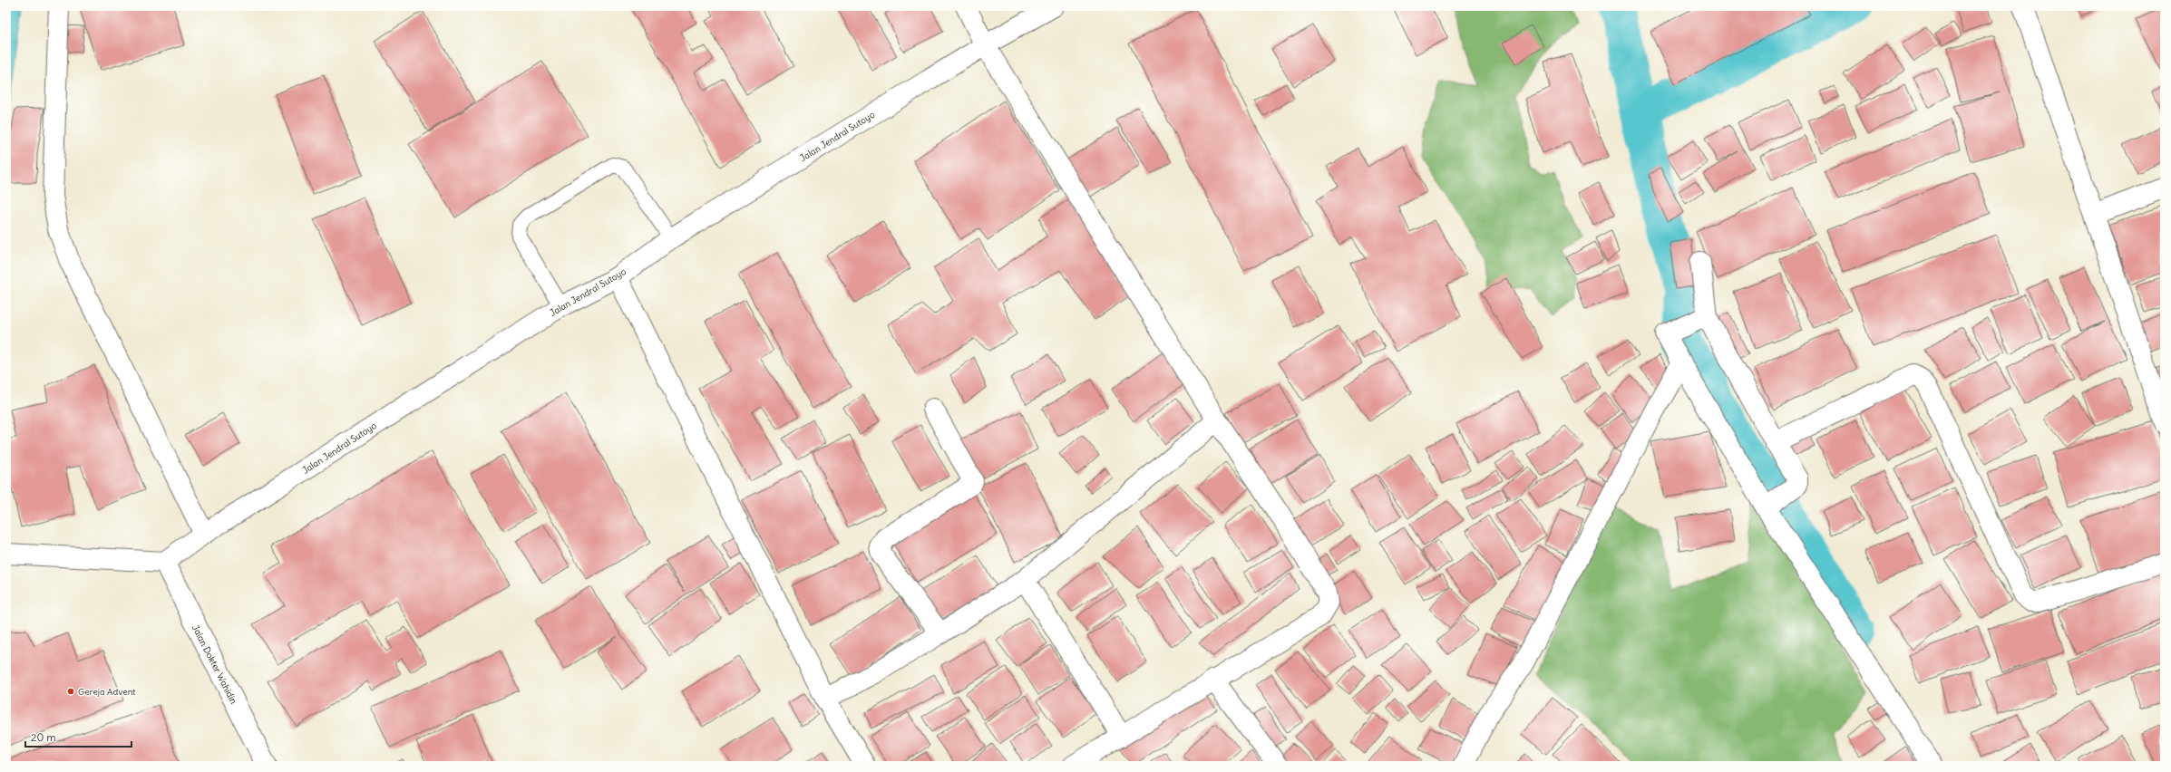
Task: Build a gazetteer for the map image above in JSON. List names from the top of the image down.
{
  "streets": {
    "street": ["Jalan Jendral Sutoyo", "Jalan Dokter Wahidin"]
  },
  "crossings": [
    ["Jalan Jendral Sutoyo", "Jalan Dokter Wahidin"]
  ],
  "places": ["Gereja Advent"],
  "scale_bar": "20 m"
}
